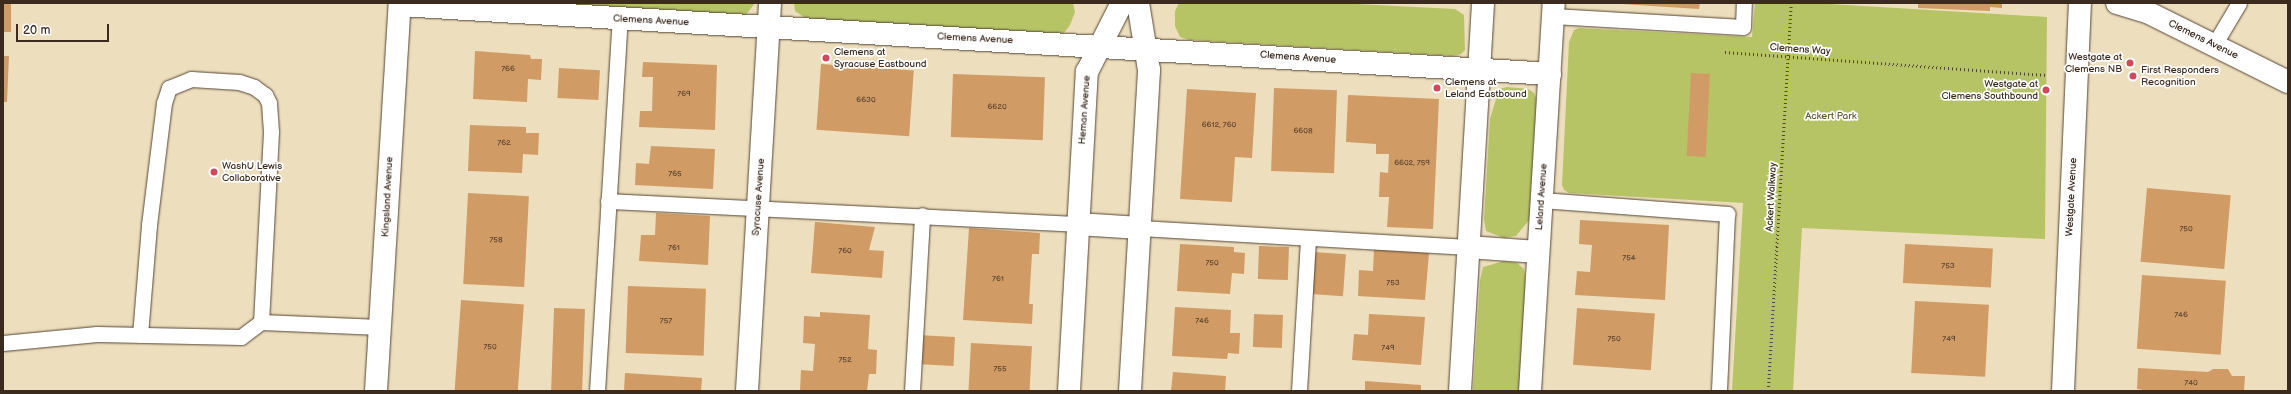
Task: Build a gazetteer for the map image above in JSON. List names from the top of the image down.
{
  "streets": {
    "street": [
      "Clemens Avenue",
      "Heman Avenue",
      "Kingsland Avenue",
      "Syracuse Avenue",
      "Leland Avenue",
      "Westgate Avenue"
    ],
    "path": ["Clemens Way", "Ackert Walkway"]
  },
  "crossings": [
    ["Clemens Avenue", "Heman Avenue"],
    ["Clemens Avenue", "Kingsland Avenue"],
    ["Clemens Avenue", "Syracuse Avenue"],
    ["Clemens Avenue", "Leland Avenue"],
    ["Clemens Way", "Ackert Walkway"]
  ],
  "parks": ["Ackert Park"],
  "places": [
    "Clemens at Syracuse Eastbound",
    "Westgate at Clemens NB",
    "First Responders Recognition",
    "Clemens at Leland Eastbound",
    "Westgate at Clemens Southbound",
    "WashU Lewis Collaborative"
  ],
  "house_numbers": [
    "766",
    "769",
    "6630",
    "6620",
    "6612, 760",
    "6608",
    "762",
    "6602, 759",
    "765",
    "750",
    "758",
    "761",
    "760",
    "754",
    "750",
    "753",
    "761",
    "753",
    "746",
    "757",
    "746",
    "750",
    "749",
    "750",
    "749",
    "752",
    "755",
    "740"
  ],
  "scale_bar": "20 m"
}
